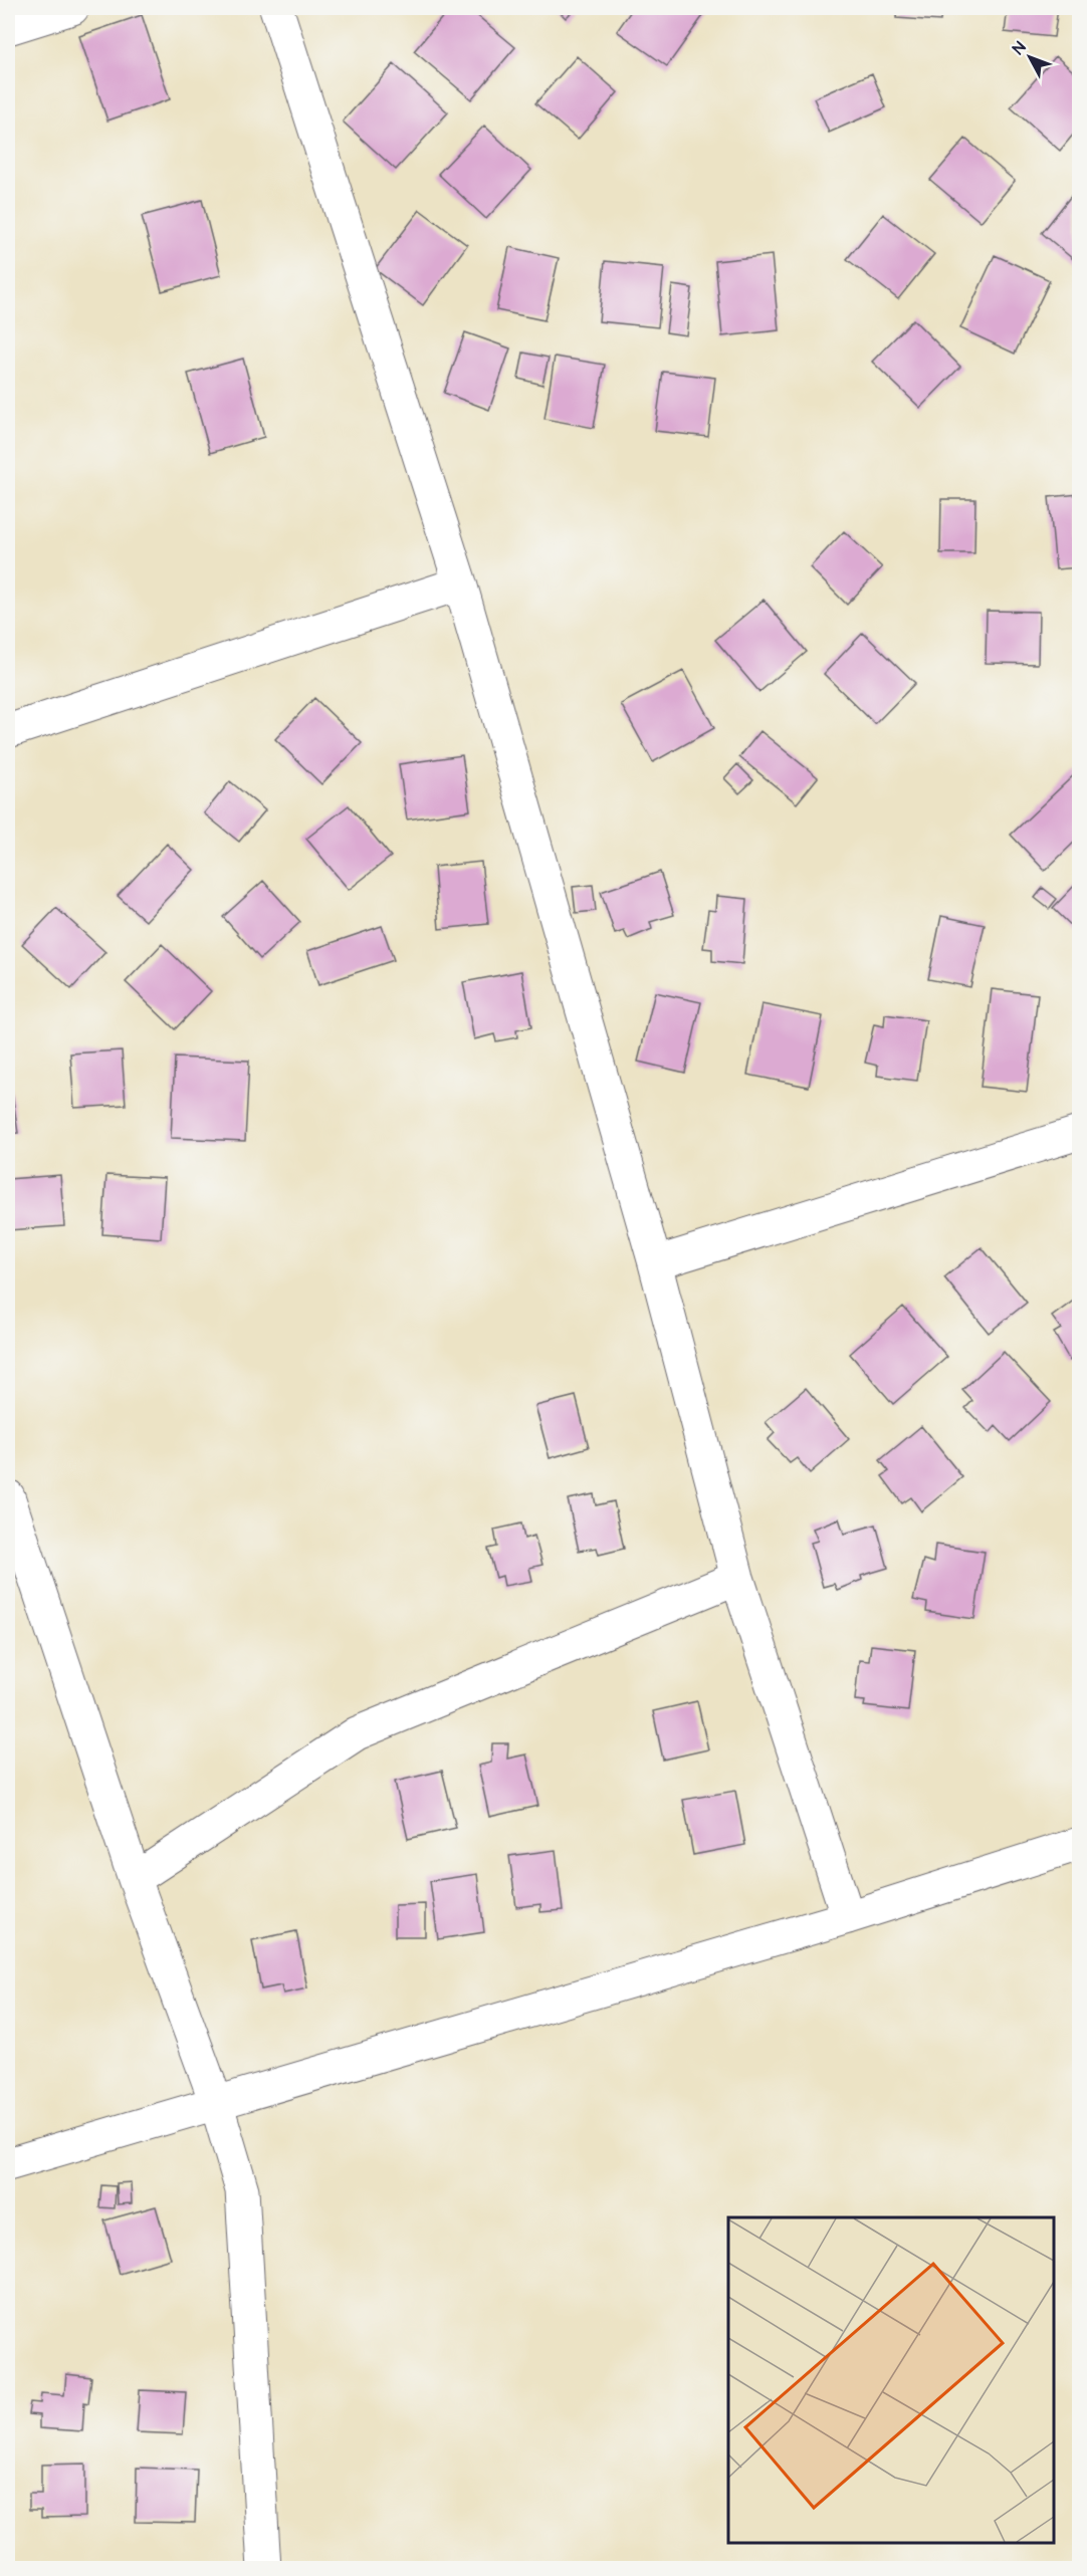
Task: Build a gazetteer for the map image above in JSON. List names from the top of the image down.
{
  "north": "top left"
}
